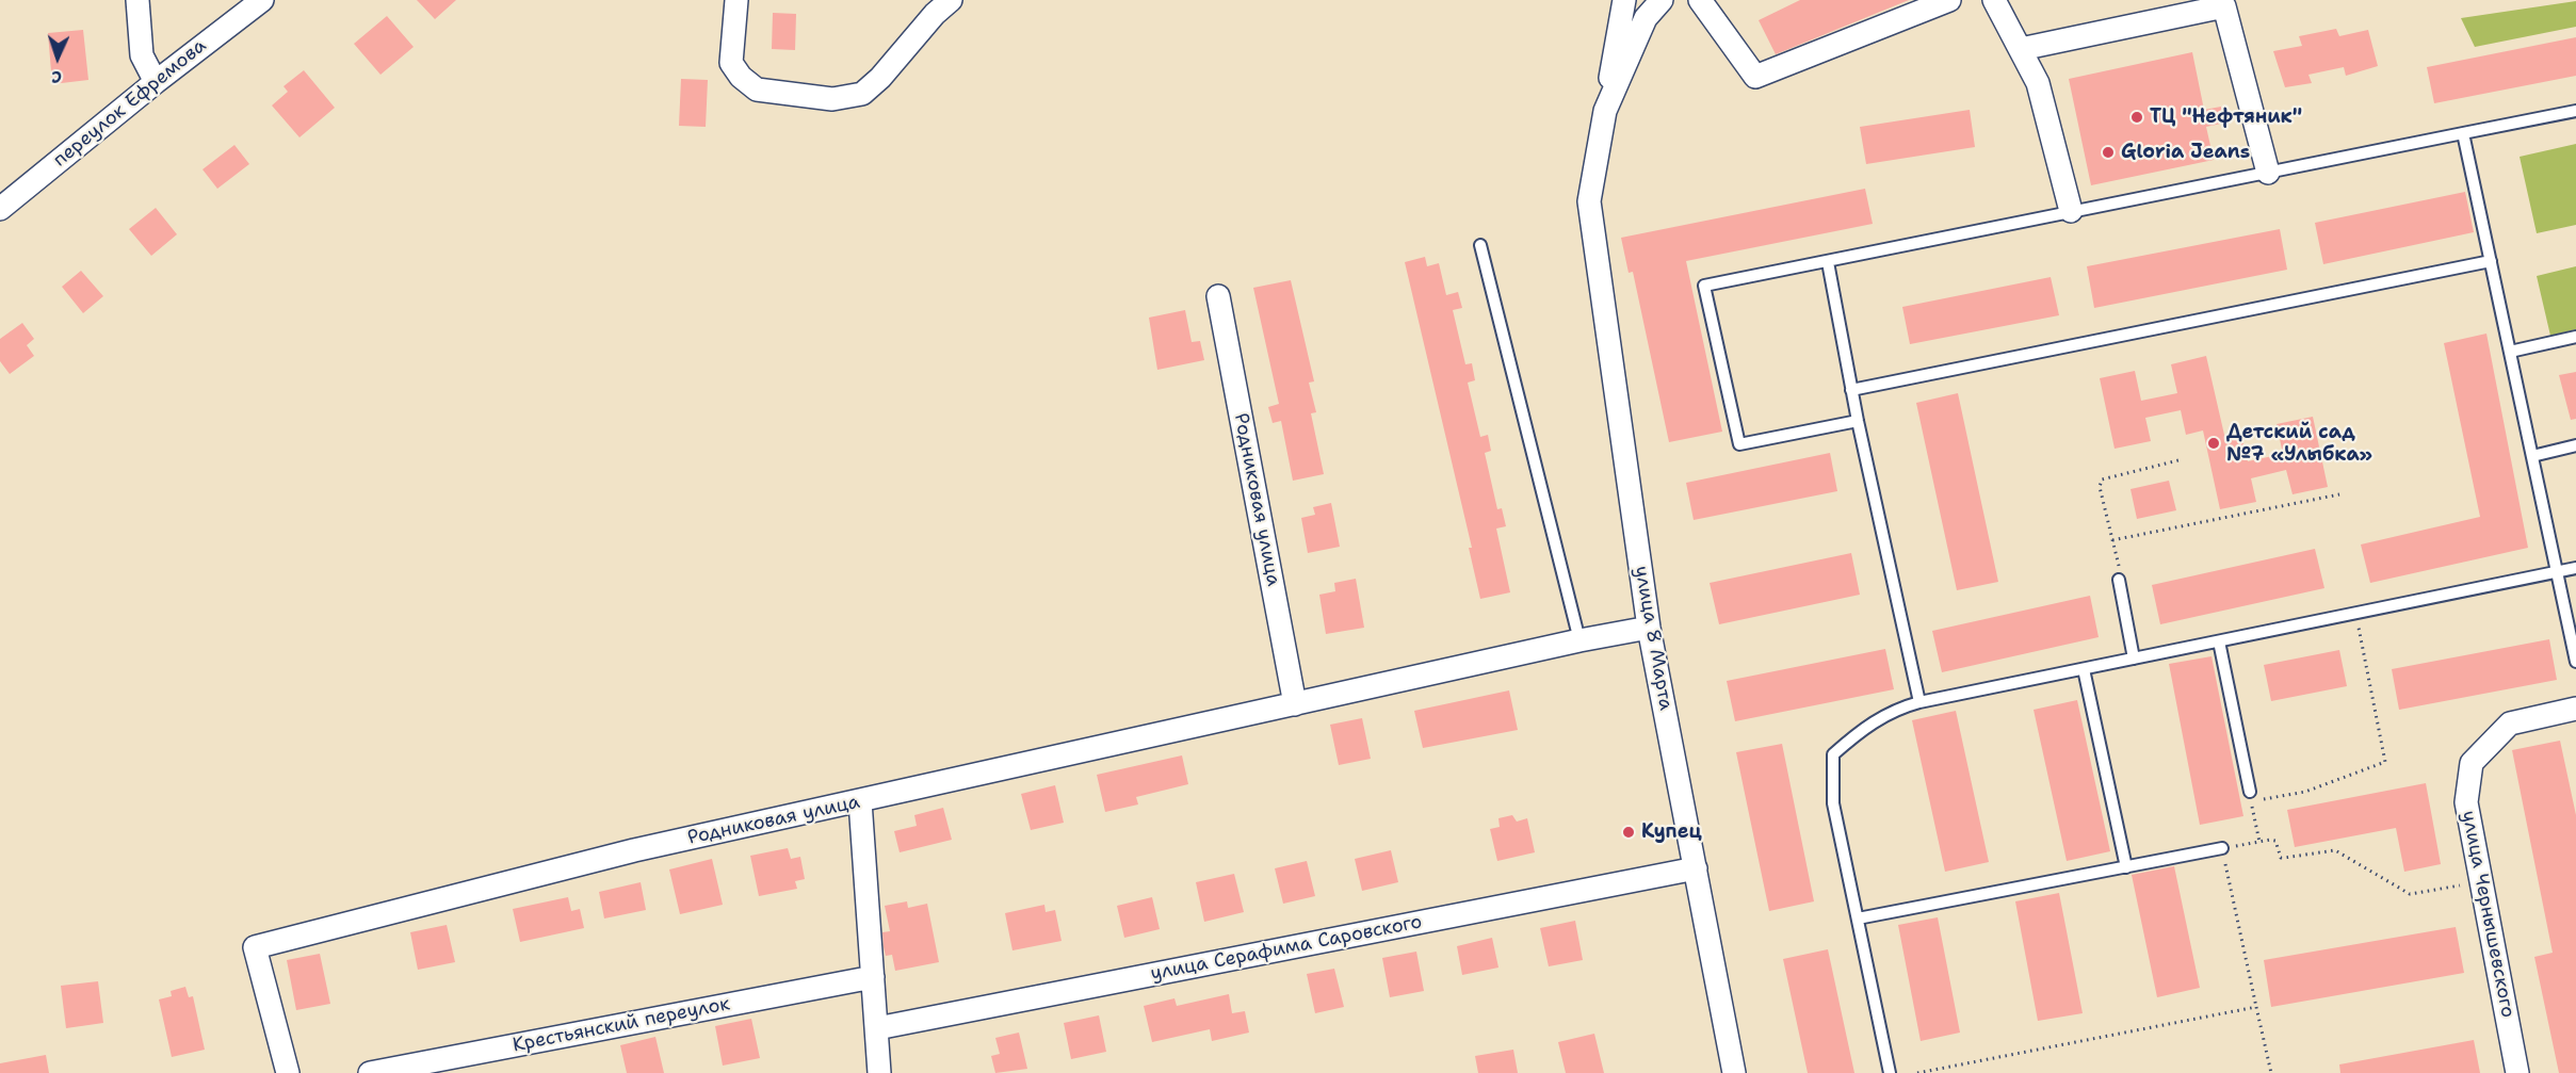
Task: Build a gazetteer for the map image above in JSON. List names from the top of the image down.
{
  "streets": {
    "street": [
      "переулок Ефремова",
      "Родниковая улица",
      "улица 8 Марта",
      "улица Чернышевского",
      "улица Серафима Саровского",
      "Крестьянский переулок"
    ]
  },
  "crossings": [
    ["Родниковая улица", "улица 8 Марта"],
    ["улица 8 Марта", "улица Серафима Саровского"]
  ],
  "places": [
    "ТЦ \"Нефтяник\"",
    "Gloria Jeans",
    "Детский сад №7 «Улыбка»",
    "Купец"
  ],
  "north": "bottom"
}
